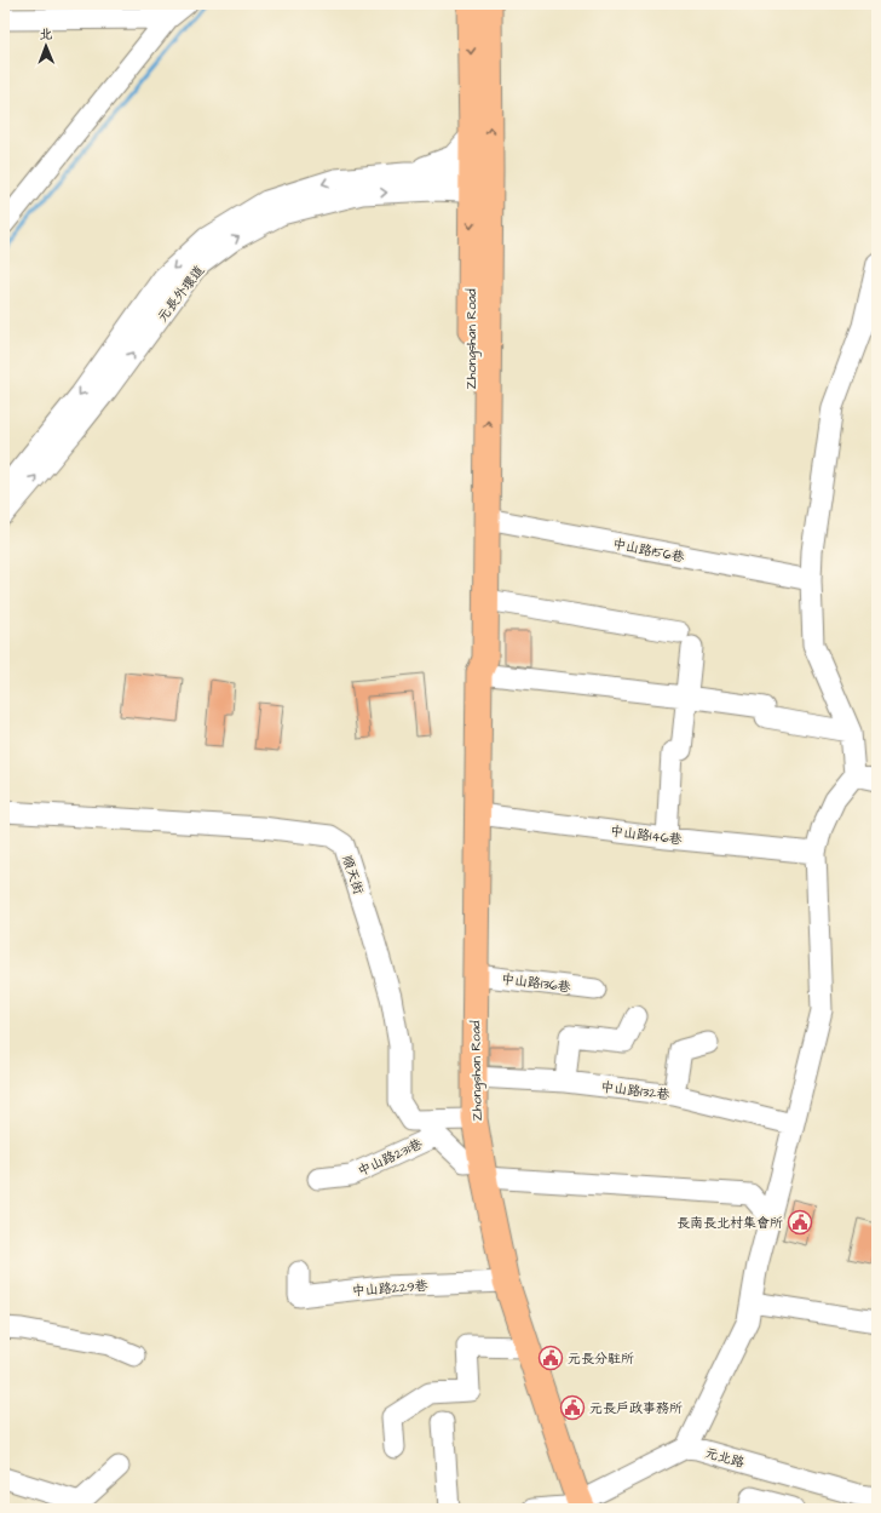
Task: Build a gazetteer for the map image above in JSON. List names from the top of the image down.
{
  "streets": {
    "main road": ["Zhongshan Road"],
    "street": [
      "元長外環道",
      "中山路156巷",
      "中山路146巷",
      "順天街",
      "中山路136巷",
      "中山路132巷",
      "中山路231巷",
      "中山路229巷",
      "元北路"
    ]
  },
  "crossings": [
    ["元長外環道", "Zhongshan Road"],
    ["Zhongshan Road", "中山路156巷"],
    ["Zhongshan Road", "中山路146巷"],
    ["Zhongshan Road", "順天街"],
    ["Zhongshan Road", "中山路136巷"],
    ["Zhongshan Road", "中山路132巷"],
    ["Zhongshan Road", "中山路229巷"],
    ["順天街", "中山路231巷"]
  ],
  "places": {
    "public building": ["長南長北村集會所", "元長分駐所", "元長戶政事務所"]
  },
  "north": "top"
}
